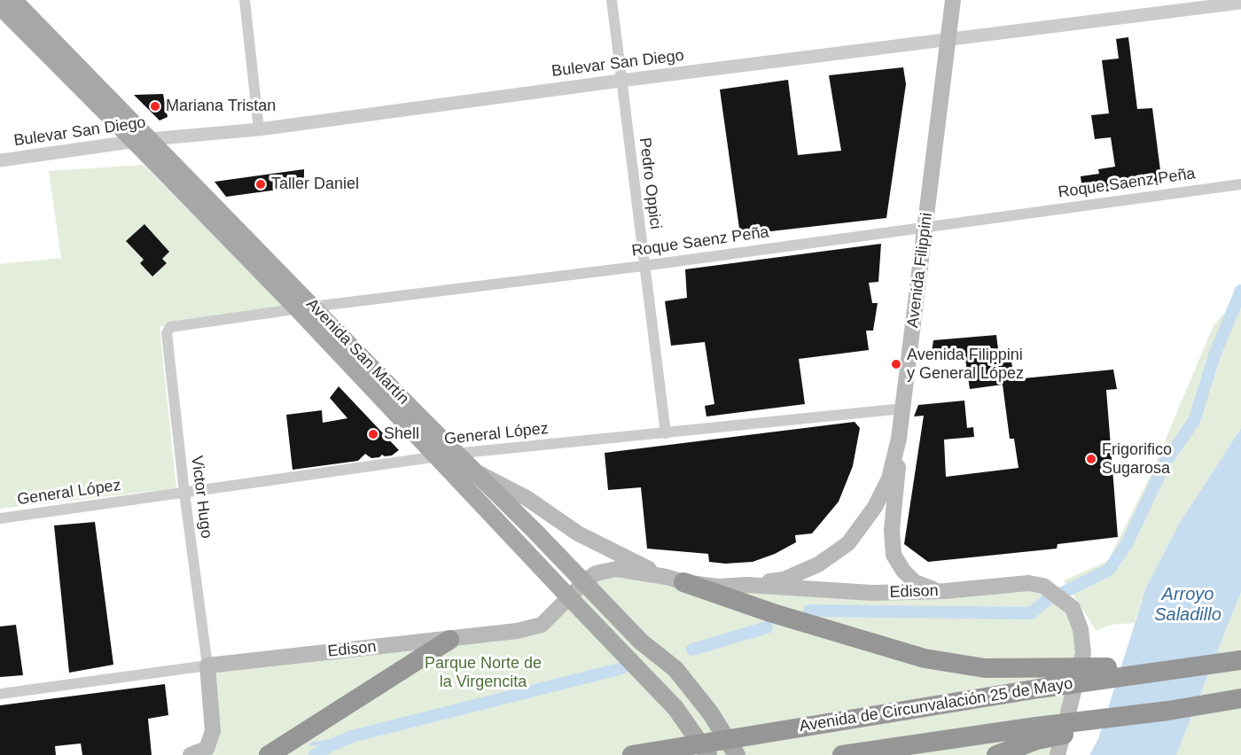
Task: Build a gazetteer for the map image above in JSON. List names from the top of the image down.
{
  "streets": {
    "highway": ["Avenida de Circunvalación 25 de Mayo"],
    "main road": ["Avenida Filippini", "Avenida San Martín", "Edison"],
    "street": [
      "Bulevar San Diego",
      "Pedro Oppici",
      "Roque Saenz Peña",
      "General López",
      "Victor Hugo"
    ]
  },
  "crossings": [
    ["Bulevar San Diego", "Pedro Oppici"],
    ["Bulevar San Diego", "Avenida Filippini"],
    ["Bulevar San Diego", "Avenida San Martín"],
    ["Pedro Oppici", "Roque Saenz Peña"],
    ["Pedro Oppici", "General López"],
    ["Roque Saenz Peña", "Avenida Filippini"],
    ["Roque Saenz Peña", "Avenida San Martín"],
    ["Roque Saenz Peña", "Victor Hugo"],
    ["Avenida Filippini", "General López"],
    ["Avenida Filippini", "Edison"],
    ["Avenida San Martín", "General López"],
    ["Avenida San Martín", "Edison"],
    ["General López", "Victor Hugo"],
    ["Victor Hugo", "Edison"]
  ],
  "water": ["Arroyo Saladillo"],
  "parks": ["Parque Norte de la Virgencita"],
  "places": [
    "Mariana Tristan",
    "Taller Daniel",
    "Avenida Filippini y General López",
    "Shell",
    "Frigorifico Sugarosa"
  ]
}
